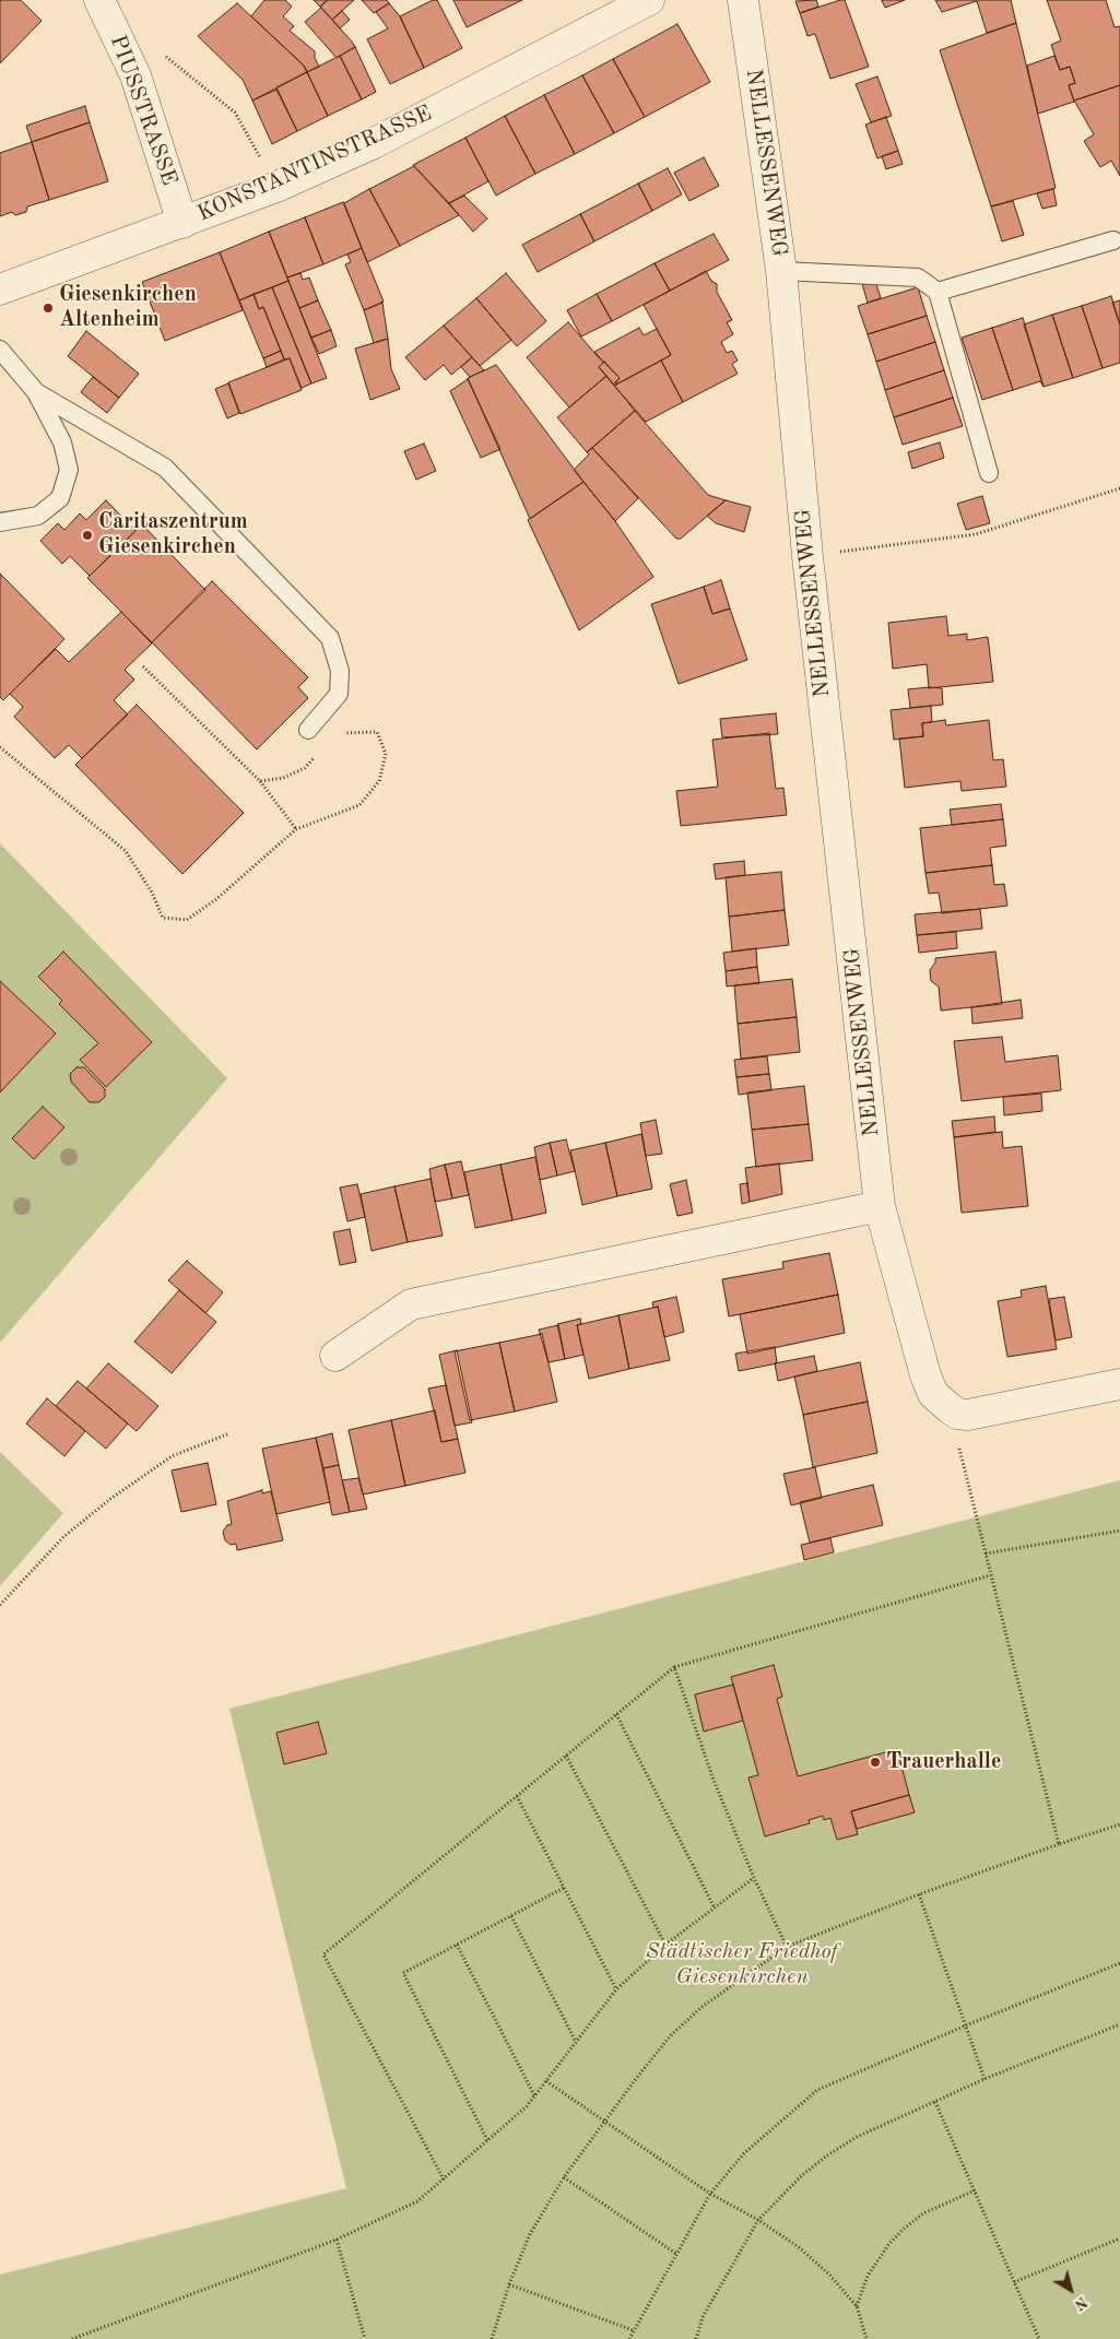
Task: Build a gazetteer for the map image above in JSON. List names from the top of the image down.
{
  "streets": {
    "street": ["PIUSSTRASSE", "NELLESSENWEG", "KONSTANTINSTRASSE"]
  },
  "crossings": [
    ["PIUSSTRASSE", "KONSTANTINSTRASSE"]
  ],
  "parks": ["Städtischer Friedhof Giesenkirchen"],
  "places": ["Giesenkirchen Altenheim", "Caritaszentrum Giesenkirchen", "Trauerhalle"],
  "north": "bottom right"
}
